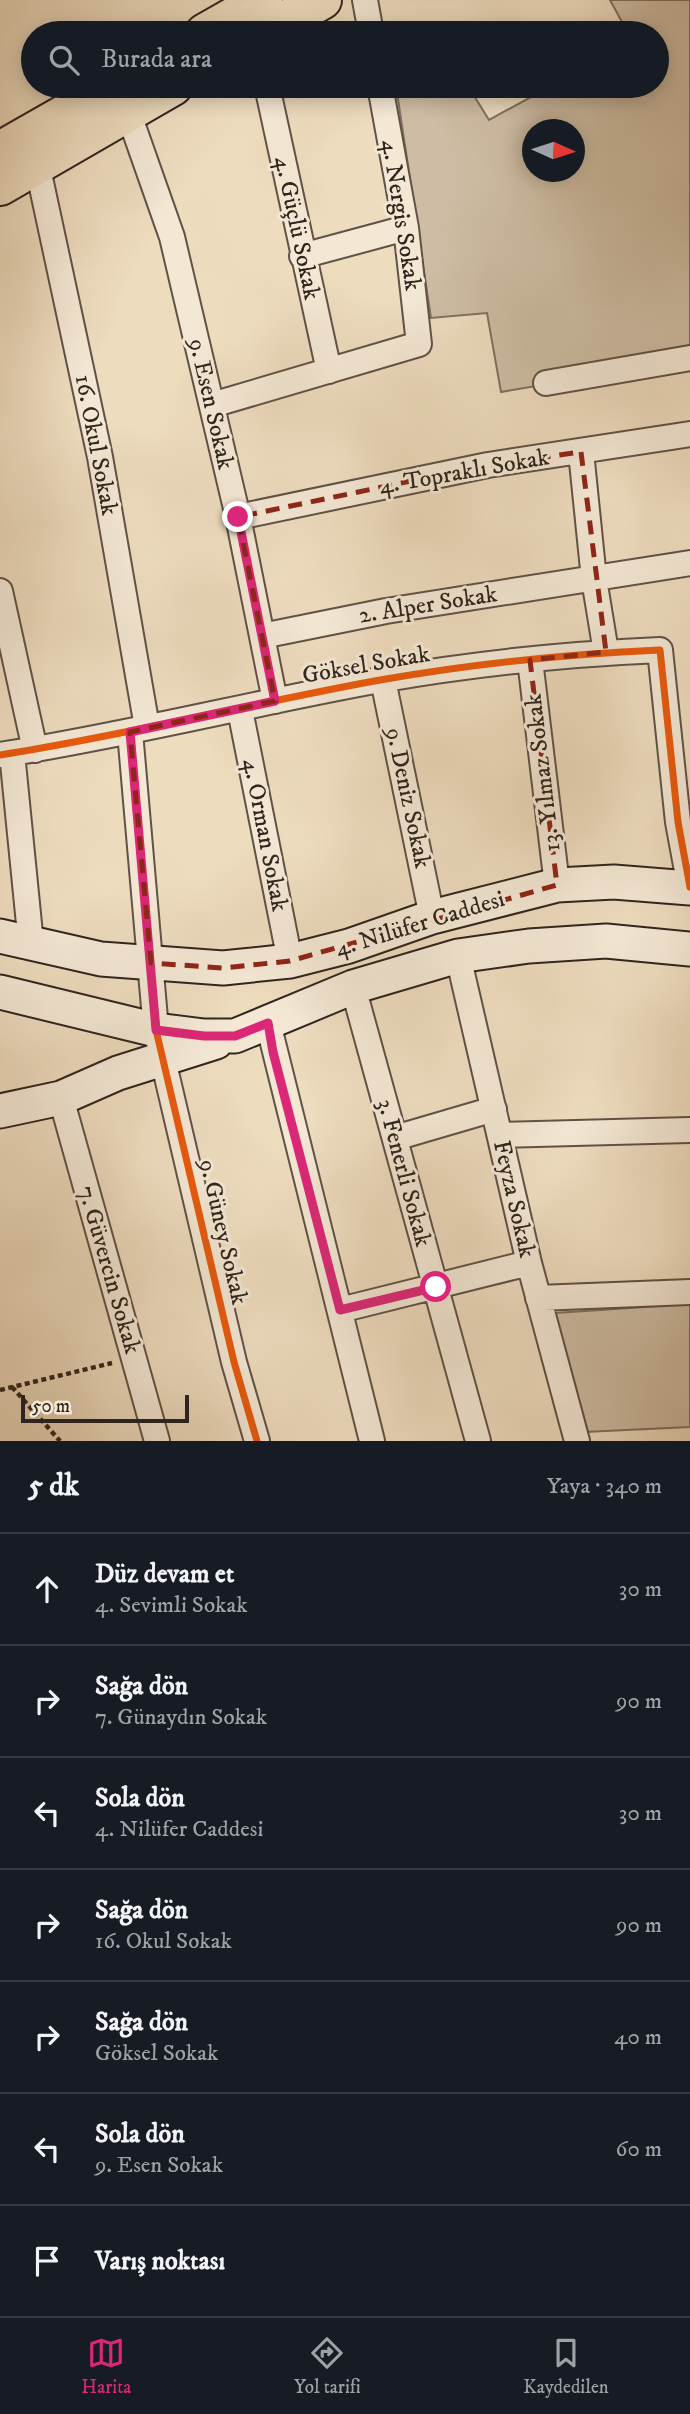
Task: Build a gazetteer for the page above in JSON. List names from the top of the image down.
{
  "streets": {
    "main road": ["4. Nilüfer Caddesi"],
    "street": [
      "4. Nergis Sokak",
      "4. Güçlü Sokak",
      "9. Esen Sokak",
      "16. Okul Sokak",
      "4. Topraklı Sokak",
      "2. Alper Sokak",
      "Göksel Sokak",
      "13. Yılmaz Sokak",
      "9. Deniz Sokak",
      "4. Orman Sokak",
      "3. Fenerli Sokak",
      "Feyza Sokak",
      "9. Güney Sokak",
      "7. Güvercin Sokak"
    ]
  },
  "crossings": [
    ["4. Nergis Sokak", "4. Güçlü Sokak"],
    ["9. Esen Sokak", "4. Topraklı Sokak"],
    ["9. Esen Sokak", "2. Alper Sokak"],
    ["9. Esen Sokak", "Göksel Sokak"],
    ["16. Okul Sokak", "Göksel Sokak"],
    ["16. Okul Sokak", "4. Nilüfer Caddesi"],
    ["16. Okul Sokak", "9. Güney Sokak"],
    ["Göksel Sokak", "13. Yılmaz Sokak"],
    ["Göksel Sokak", "9. Deniz Sokak"],
    ["Göksel Sokak", "4. Orman Sokak"],
    ["13. Yılmaz Sokak", "4. Nilüfer Caddesi"],
    ["9. Deniz Sokak", "4. Nilüfer Caddesi"],
    ["4. Orman Sokak", "4. Nilüfer Caddesi"],
    ["4. Nilüfer Caddesi", "3. Fenerli Sokak"],
    ["4. Nilüfer Caddesi", "Feyza Sokak"],
    ["4. Nilüfer Caddesi", "9. Güney Sokak"],
    ["4. Nilüfer Caddesi", "7. Güvercin Sokak"]
  ],
  "scale_bar": "50 m",
  "north": "right",
  "page": {
    "search": "Burada ara",
    "scale": "50 m",
    "heading": ["5 dk", "Yaya · 340 m"],
    "list": [
      ["Düz devam et", "4. Sevimli Sokak", "30 m"],
      ["Sağa dön", "7. Günaydın Sokak", "90 m"],
      ["Sola dön", "4. Nilüfer Caddesi", "30 m"],
      ["Sağa dön", "16. Okul Sokak", "90 m"],
      ["Sağa dön", "Göksel Sokak", "40 m"],
      ["Sola dön", "9. Esen Sokak", "60 m"],
      "Varış noktası"
    ],
    "nav": ["Harita", "Yol tarifi", "Kaydedilen"]
  }
}
